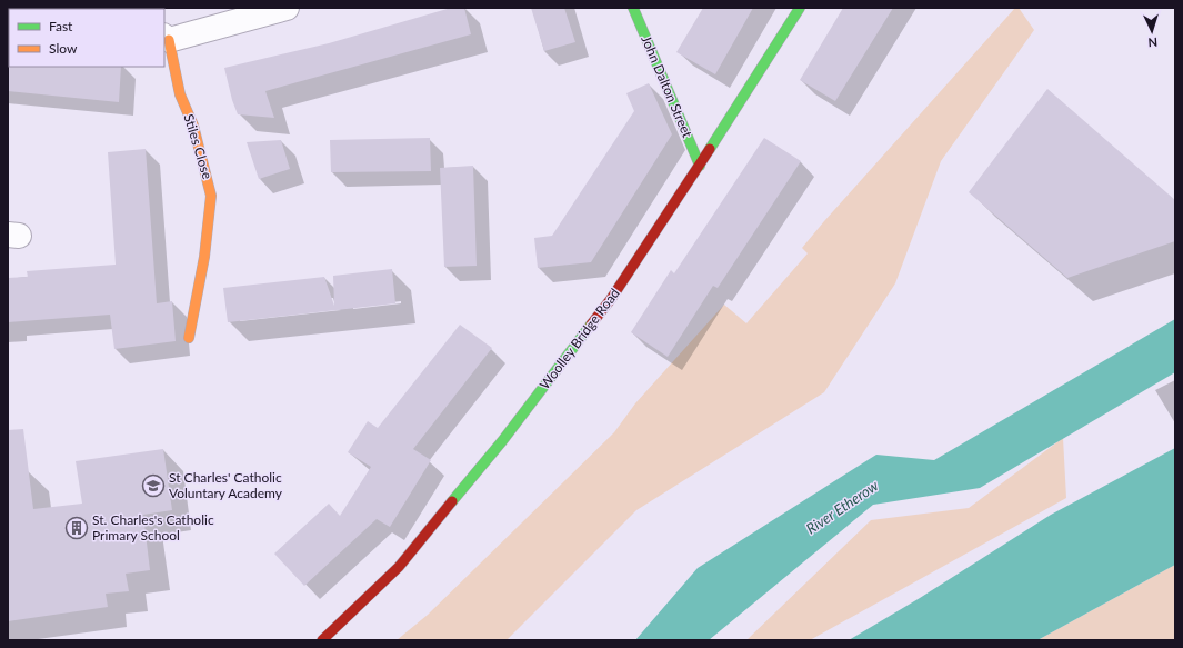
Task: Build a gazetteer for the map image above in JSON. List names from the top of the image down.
{
  "streets": {
    "street": ["John Dalton Street", "Stiles Close", "Woolley Bridge Road"]
  },
  "crossings": [
    ["John Dalton Street", "Woolley Bridge Road"]
  ],
  "water": ["River Etherow"],
  "places": {
    "school or university": ["St Charles' Catholic Voluntary Academy"],
    "building": ["St. Charles's Catholic Primary School"]
  },
  "legend": ["Fast", "Slow"],
  "north": "bottom"
}
